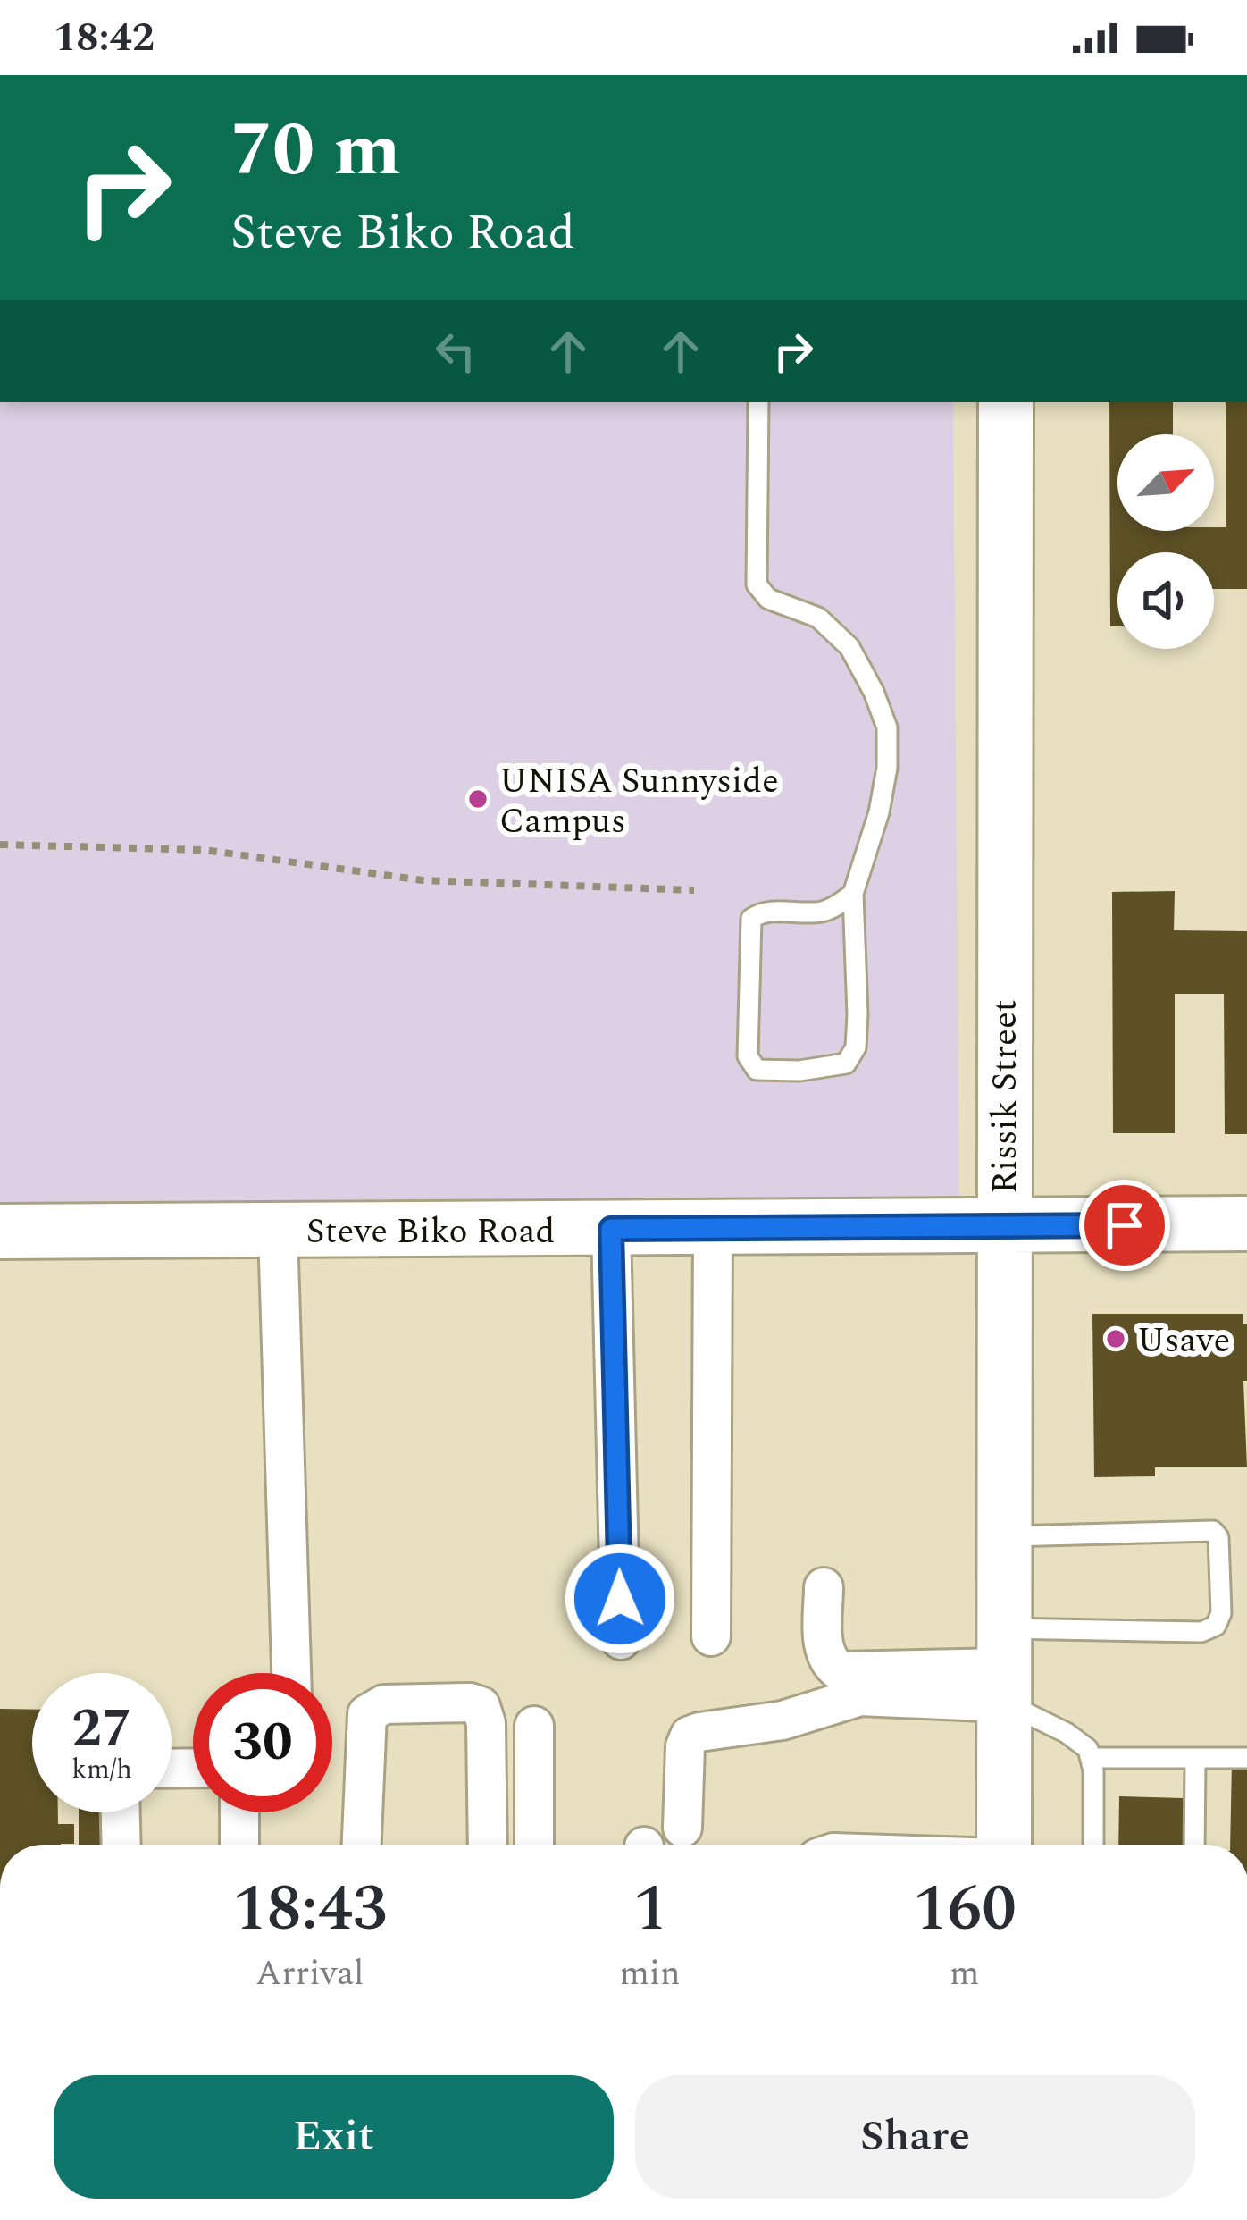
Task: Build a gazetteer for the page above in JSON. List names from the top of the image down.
{
  "streets": {
    "main road": ["Rissik Street", "Steve Biko Road"]
  },
  "crossings": [
    ["Rissik Street", "Steve Biko Road"]
  ],
  "places": ["UNISA Sunnyside Campus", "Usave"],
  "north": "top right",
  "page": {
    "status": "18:42",
    "turn": ["70 m", "Steve Biko Road"],
    "speed": "27 km/h",
    "limit": "30",
    "eta": [
      "18:43",
      "Arrival",
      "1",
      "min",
      "160",
      "m"
    ],
    "buttons": ["Exit", "Share"]
  }
}
